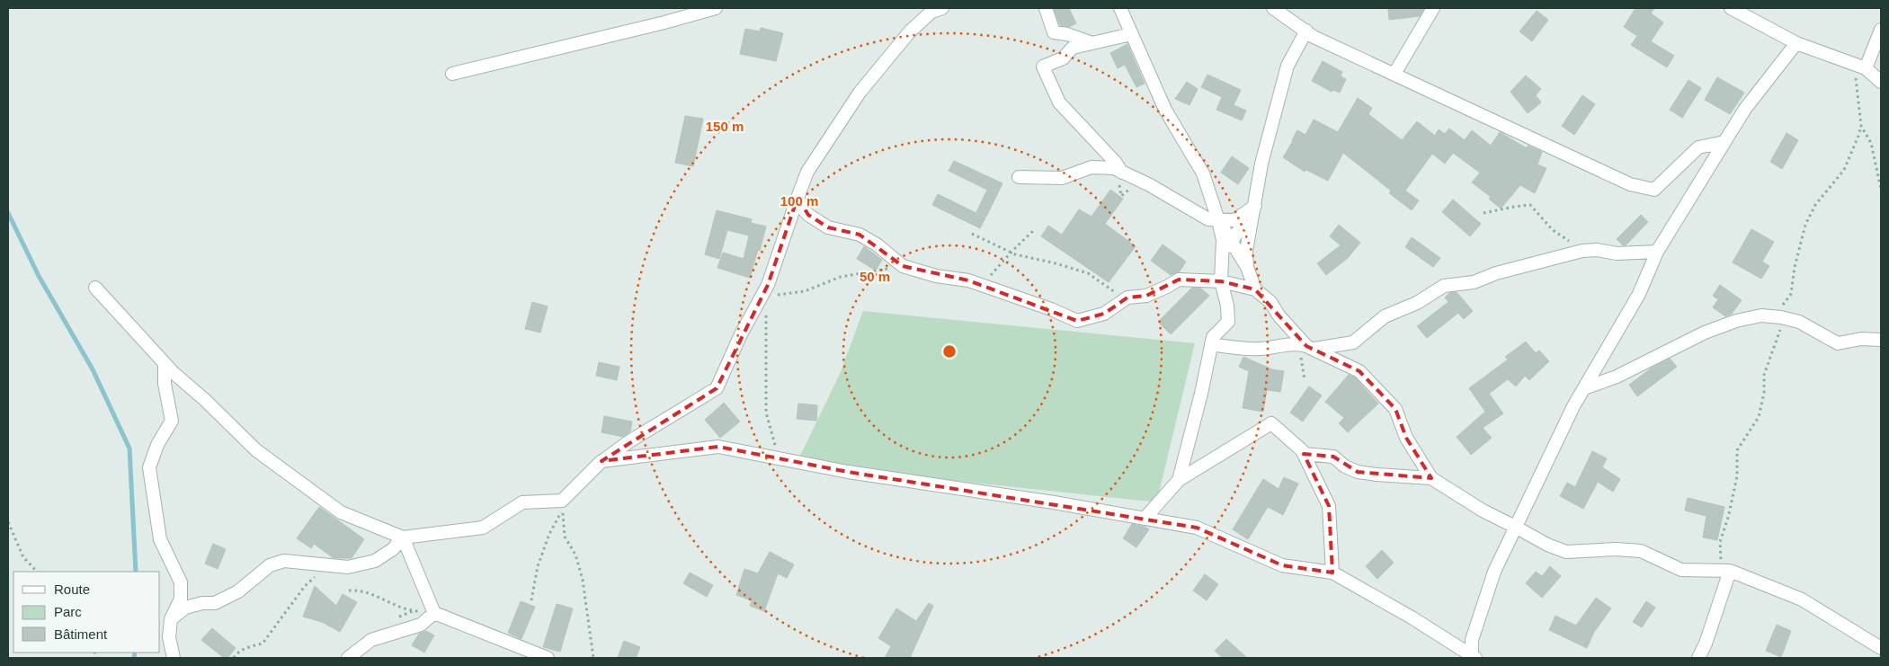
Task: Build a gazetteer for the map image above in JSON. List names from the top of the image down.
{
  "legend": ["Route", "Parc", "Bâtiment"],
  "rings": ["150 m", "100 m", "50 m"]
}
